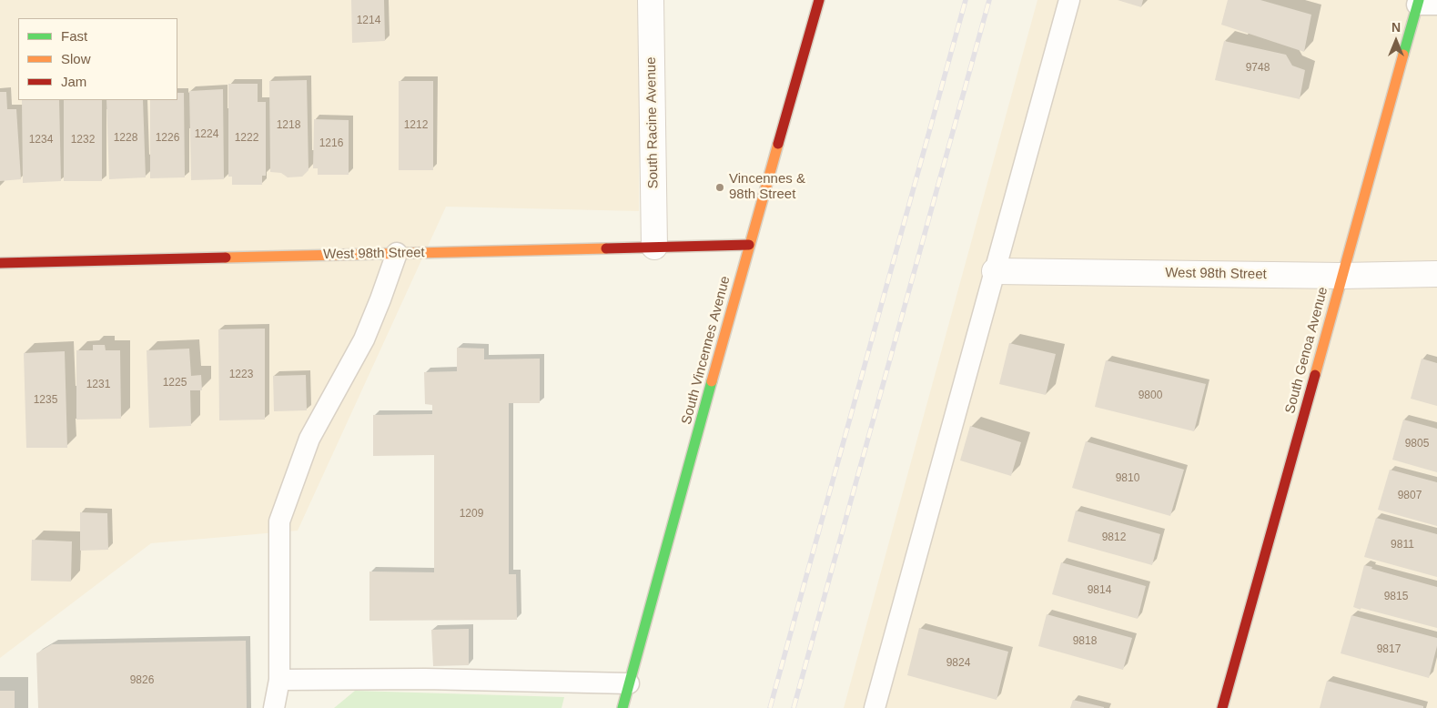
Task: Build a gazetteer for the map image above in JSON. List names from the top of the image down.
{
  "streets": {
    "street": [
      "South Racine Avenue",
      "West 98th Street",
      "South Vincennes Avenue",
      "South Genoa Avenue"
    ]
  },
  "crossings": [
    ["South Racine Avenue", "West 98th Street"],
    ["West 98th Street", "South Vincennes Avenue"],
    ["West 98th Street", "South Genoa Avenue"]
  ],
  "places": ["Vincennes & 98th Street"],
  "house_numbers": [
    "1214",
    "9748",
    "1218",
    "1212",
    "1224",
    "1228",
    "1226",
    "1222",
    "1234",
    "1232",
    "1216",
    "1223",
    "1225",
    "1231",
    "9800",
    "1235",
    "9805",
    "9810",
    "9807",
    "1209",
    "9812",
    "9811",
    "9814",
    "9815",
    "9818",
    "9817",
    "9824",
    "9826"
  ],
  "legend": ["Fast", "Slow", "Jam"],
  "north": "top"
}
